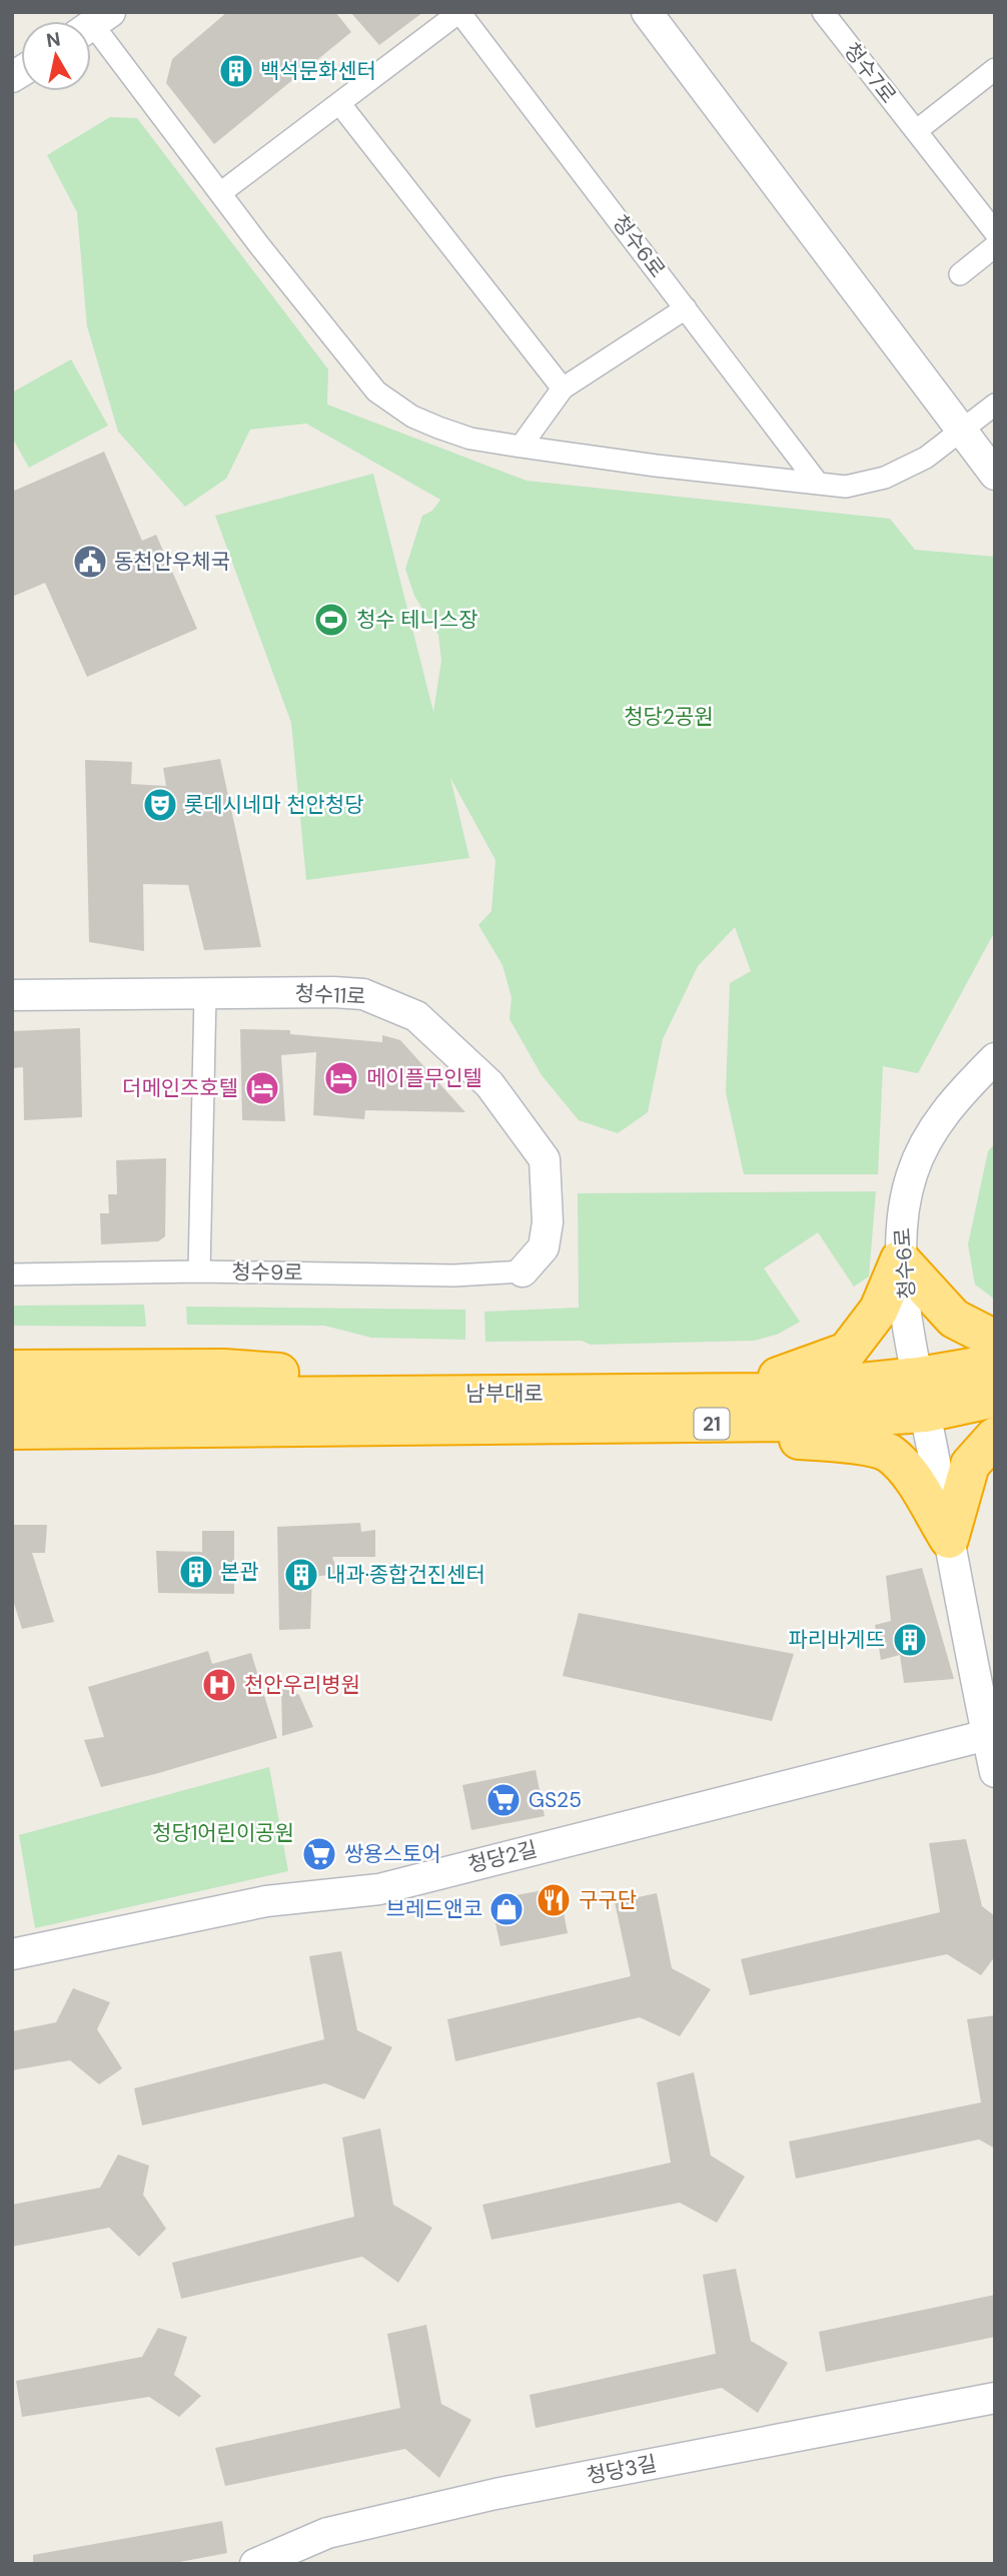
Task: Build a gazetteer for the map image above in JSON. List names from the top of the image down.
{
  "streets": {
    "highway": ["남부대로", "21"],
    "street": [
      "청수7로",
      "청수6로",
      "청수11로",
      "청수9로",
      "청당2길",
      "청당3길"
    ]
  },
  "crossings": [
    ["청수6로", "남부대로"],
    ["청수11로", "청수9로"]
  ],
  "parks": ["청당2공원", "청당1어린이공원"],
  "places": {
    "building": [
      "백석문화센터",
      "본관",
      "내과·종합건진센터",
      "파리바게뜨"
    ],
    "public building": ["동천안우체국"],
    "sports": ["청수 테니스장"],
    "theatre": ["롯데시네마 천안청당"],
    "hotel": ["메이플무인텔", "더메인즈호텔"],
    "hospital": ["천안우리병원"],
    "supermarket": ["GS25", "쌍용스토어"],
    "restaurant": ["구구단"],
    "shop": ["브레드앤코"]
  },
  "north": "top"
}
